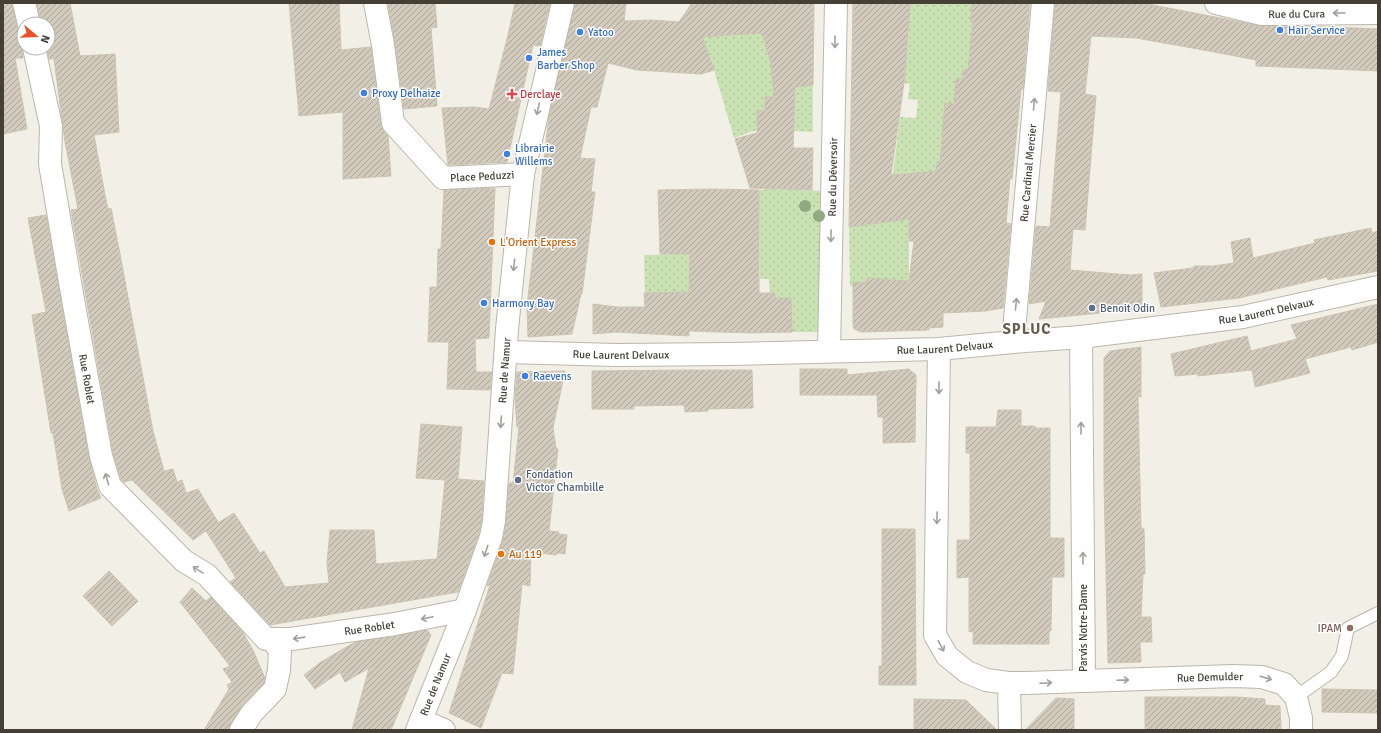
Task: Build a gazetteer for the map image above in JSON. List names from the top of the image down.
{
  "streets": {
    "street": [
      "Rue du Cura",
      "Rue Cardinal Mercier",
      "Place Peduzzi",
      "Rue du Déversoir",
      "Rue Laurent Delvaux",
      "Rue de Namur",
      "Rue Roblet",
      "Parvis Notre-Dame",
      "Rue Demulder"
    ]
  },
  "crossings": [
    ["Rue Cardinal Mercier", "Rue Laurent Delvaux"],
    ["Place Peduzzi", "Rue de Namur"],
    ["Rue du Déversoir", "Rue Laurent Delvaux"],
    ["Rue Laurent Delvaux", "Rue de Namur"],
    ["Rue Laurent Delvaux", "Parvis Notre-Dame"],
    ["Rue de Namur", "Rue Roblet"],
    ["Parvis Notre-Dame", "Rue Demulder"]
  ],
  "one_way": [
    "Rue du Cura",
    "Rue Cardinal Mercier",
    "Rue du Déversoir",
    "Rue de Namur",
    "Rue Roblet",
    "Rue Demulder"
  ],
  "districts": ["SPLUC"],
  "places": {
    "other": [
      "Hair Service",
      "Yatoo",
      "James Barber Shop",
      "Proxy Delhaize",
      "Librairie Willems",
      "L'Orient Express",
      "Harmony Bay",
      "Benoit Odin",
      "Raevens",
      "Fondation Victor Chambille",
      "Au 119",
      "IPAM"
    ],
    "health": ["Derclaye"]
  },
  "north": "right"
}
